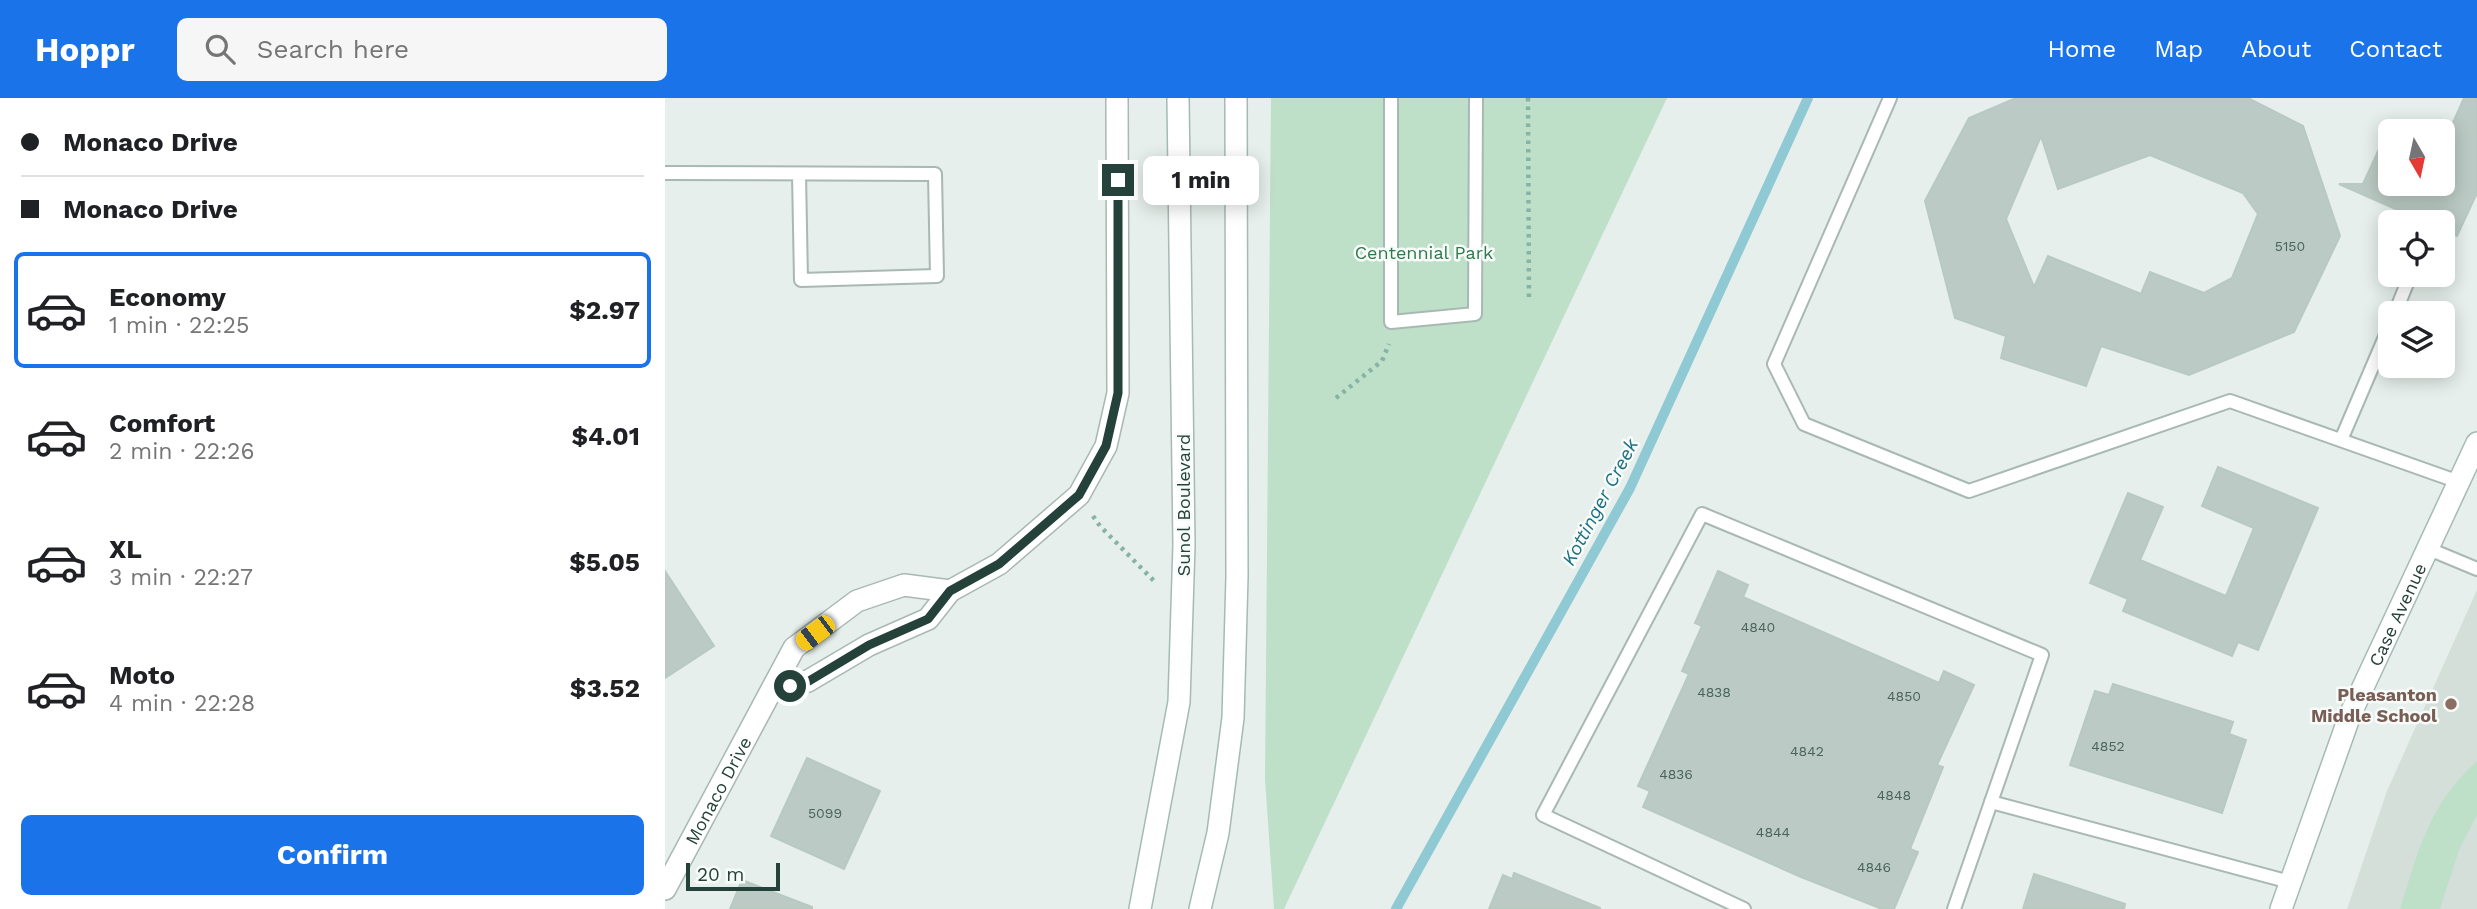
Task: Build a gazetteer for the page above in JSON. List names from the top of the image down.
{
  "streets": {
    "street": ["Sunol Boulevard", "Case Avenue", "Monaco Drive"]
  },
  "water": ["Kottinger Creek"],
  "parks": ["Centennial Park"],
  "places": ["Pleasanton Middle School"],
  "house_numbers": [
    "5150",
    "4840",
    "4838",
    "4850",
    "4852",
    "4842",
    "4836",
    "4848",
    "5099",
    "4844",
    "4846"
  ],
  "scale_bar": "20 m",
  "north": "bottom",
  "page": {
    "header": "Hoppr",
    "search": "Search here",
    "nav": [
      "Home",
      "Map",
      "About",
      "Contact"
    ],
    "banner": ["Monaco Drive", "Monaco Drive"],
    "bubble": "1 min",
    "list": [
      {
        "name": "Economy",
        "note": "1 min · 22:25",
        "value": "$2.97"
      },
      {
        "name": "Comfort",
        "note": "2 min · 22:26",
        "value": "$4.01"
      },
      {
        "name": "XL",
        "note": "3 min · 22:27",
        "value": "$5.05"
      },
      {
        "name": "Moto",
        "note": "4 min · 22:28",
        "value": "$3.52"
      }
    ],
    "buttons": "Confirm",
    "scale": "20 m"
  }
}
